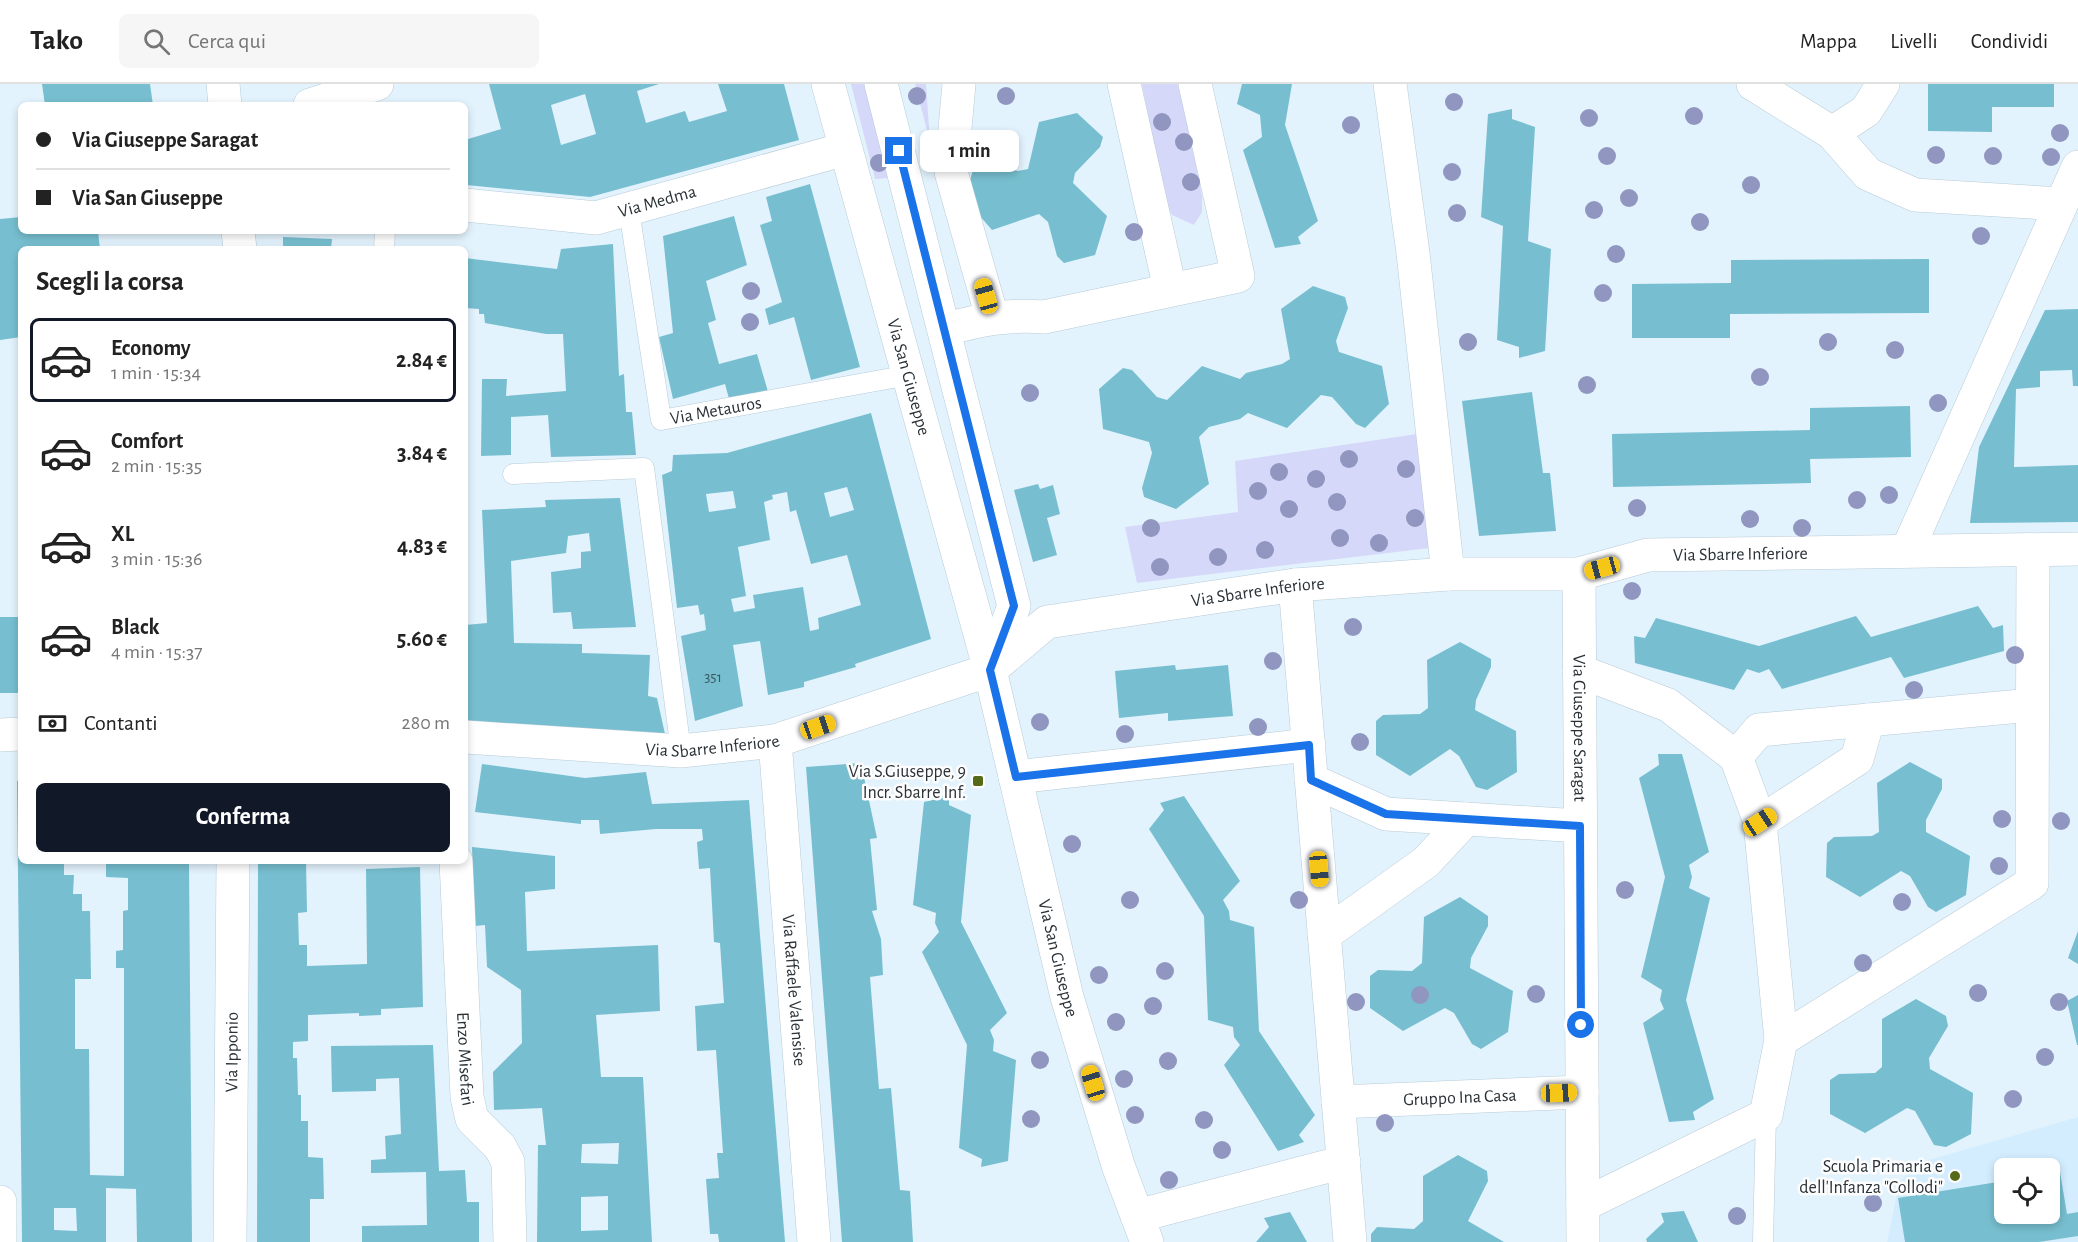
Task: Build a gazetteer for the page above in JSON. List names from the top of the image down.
{
  "streets": {
    "street": [
      "Via Medma",
      "Via San Giuseppe",
      "Via Sbarre Inferiore",
      "Via Giuseppe Saragat",
      "Via Raffaele Valensise",
      "Via Ipponio",
      "Enzo Misefari",
      "Gruppo Ina Casa"
    ],
    "lane": ["Via Metauros"]
  },
  "crossings": [
    ["Via Medma", "Via San Giuseppe"],
    ["Via Medma", "Via Metauros"],
    ["Via San Giuseppe", "Via Metauros"],
    ["Via San Giuseppe", "Via Sbarre Inferiore"],
    ["Via Sbarre Inferiore", "Via Giuseppe Saragat"],
    ["Via Sbarre Inferiore", "Via Raffaele Valensise"],
    ["Via Giuseppe Saragat", "Gruppo Ina Casa"]
  ],
  "places": {
    "transit": ["Via S.Giuseppe, 9 Incr. Sbarre Inf."],
    "other": ["Scuola Primaria e dell'Infanza \"Collodi\""]
  },
  "house_numbers": ["351"],
  "page": {
    "header": "Tako",
    "search": "Cerca qui",
    "nav": ["Mappa", "Livelli", "Condividi"],
    "banner": ["Via Giuseppe Saragat", "Via San Giuseppe"],
    "bubble": "1 min",
    "heading": "Scegli la corsa",
    "list": [
      {
        "name": "Economy",
        "note": "1 min · 15:34",
        "value": "2.84 €"
      },
      {
        "name": "Comfort",
        "note": "2 min · 15:35",
        "value": "3.84 €"
      },
      {
        "name": "XL",
        "note": "3 min · 15:36",
        "value": "4.83 €"
      },
      {
        "name": "Black",
        "note": "4 min · 15:37",
        "value": "5.60 €"
      }
    ],
    "pay": ["Contanti", "280 m"],
    "buttons": "Conferma"
  }
}
